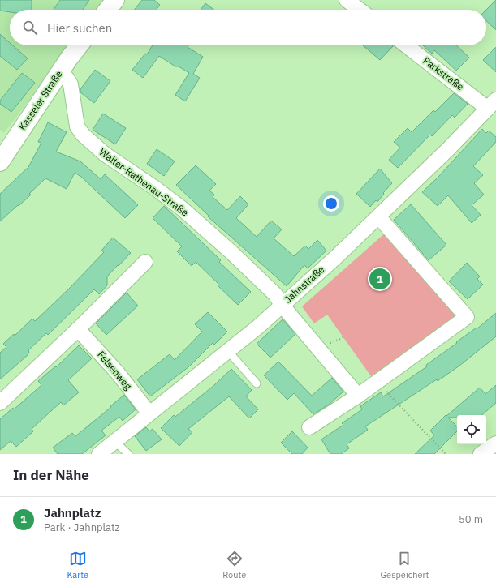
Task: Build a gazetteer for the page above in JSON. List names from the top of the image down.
{
  "streets": {
    "main road": ["Kasseler Straße"],
    "street": [
      "Parkstraße",
      "Walter-Rathenau-Straße",
      "Jahnstraße",
      "Felsenweg"
    ]
  },
  "crossings": [
    ["Parkstraße", "Jahnstraße"],
    ["Kasseler Straße", "Walter-Rathenau-Straße"],
    ["Walter-Rathenau-Straße", "Jahnstraße"],
    ["Jahnstraße", "Felsenweg"]
  ],
  "page": {
    "search": "Hier suchen",
    "pins": "1",
    "heading": "In der Nähe",
    "list": [
      {
        "mark": "1",
        "name": "Jahnplatz",
        "note": "Park · Jahnplatz",
        "value": "50 m"
      }
    ],
    "nav": ["Karte", "Route", "Gespeichert"]
  }
}
